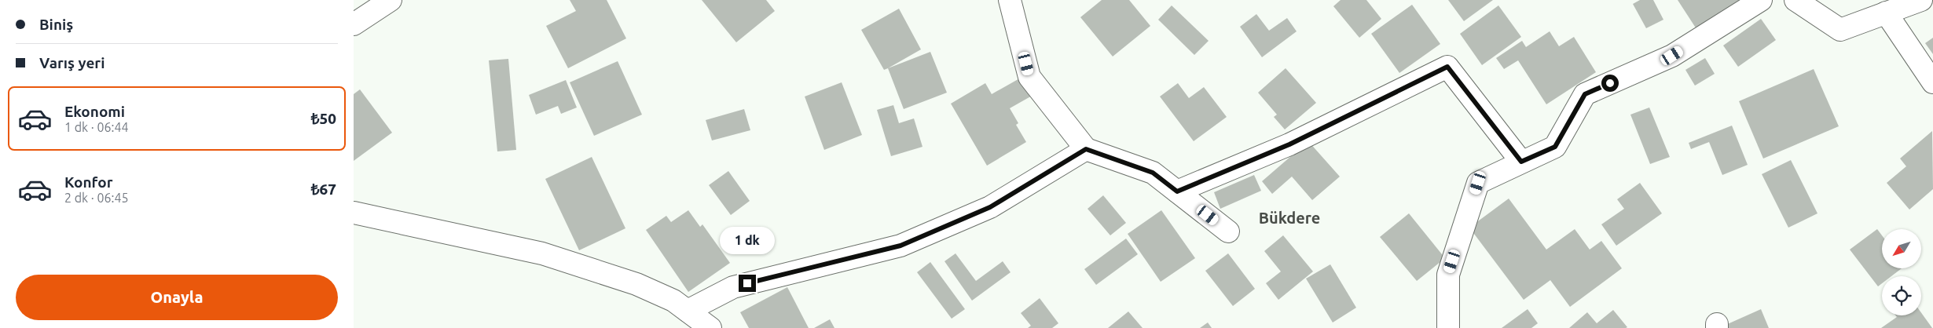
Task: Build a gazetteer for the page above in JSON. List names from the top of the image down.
{
  "districts": ["Bükdere"],
  "north": "bottom left",
  "page": {
    "banner": ["Biniş", "Varış yeri"],
    "list": [
      {
        "name": "Ekonomi",
        "note": "1 dk · 06:44",
        "value": "₺50"
      },
      {
        "name": "Konfor",
        "note": "2 dk · 06:45",
        "value": "₺67"
      }
    ],
    "bubble": "1 dk",
    "buttons": "Onayla"
  }
}
